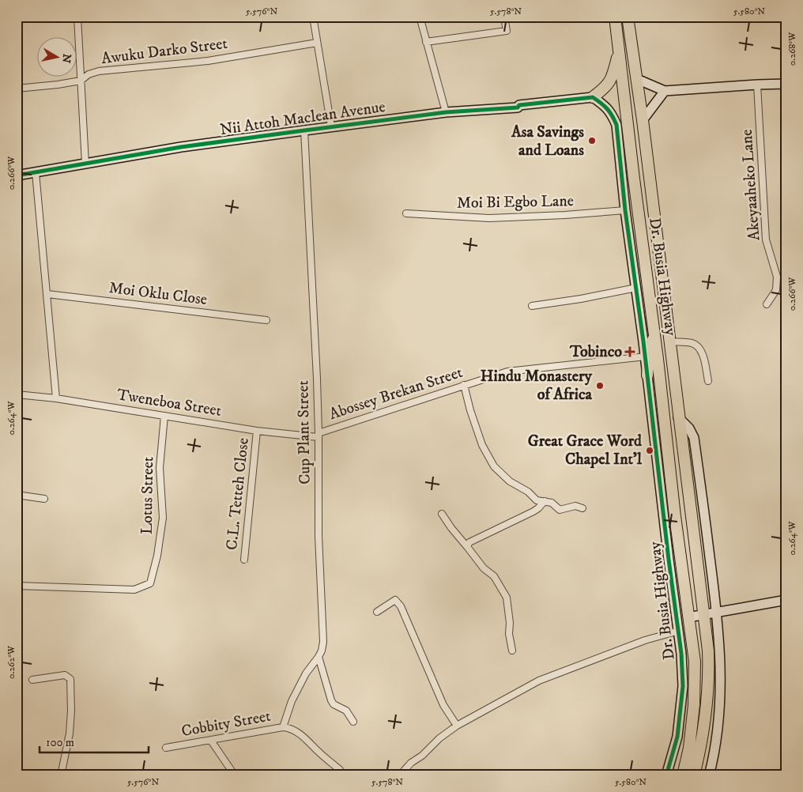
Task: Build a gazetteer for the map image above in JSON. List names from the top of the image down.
{
  "streets": {
    "highway": ["Dr. Busia Highway"],
    "street": [
      "Awuku Darko Street",
      "Nii Attoh Maclean Avenue",
      "Akeyaaheko Lane",
      "Moi Bi Egbo Lane",
      "Moi Oklu Close",
      "Abossey Brekan Street",
      "Tweneboa Street",
      "Cup Plant Street",
      "C.L. Tetteh Close",
      "Lotus Street",
      "Cobbity Street"
    ]
  },
  "crossings": [
    ["Nii Attoh Maclean Avenue", "Cup Plant Street"],
    ["Abossey Brekan Street", "Tweneboa Street"],
    ["Abossey Brekan Street", "Cup Plant Street"],
    ["Tweneboa Street", "Cup Plant Street"],
    ["Tweneboa Street", "C.L. Tetteh Close"],
    ["Tweneboa Street", "Lotus Street"],
    ["Cup Plant Street", "Cobbity Street"]
  ],
  "places": {
    "other": ["Asa Savings and Loans", "Hindu Monastery of Africa", "Great Grace Word Chapel Int'l"],
    "health": ["Tobinco"]
  },
  "scale_bar": "100 m",
  "north": "right",
  "coordinates": [
    "5.576°N",
    "5.578°N",
    "5.580°N",
    "0.268°W",
    "0.266°W",
    "0.264°W",
    "0.262°W"
  ]
}
